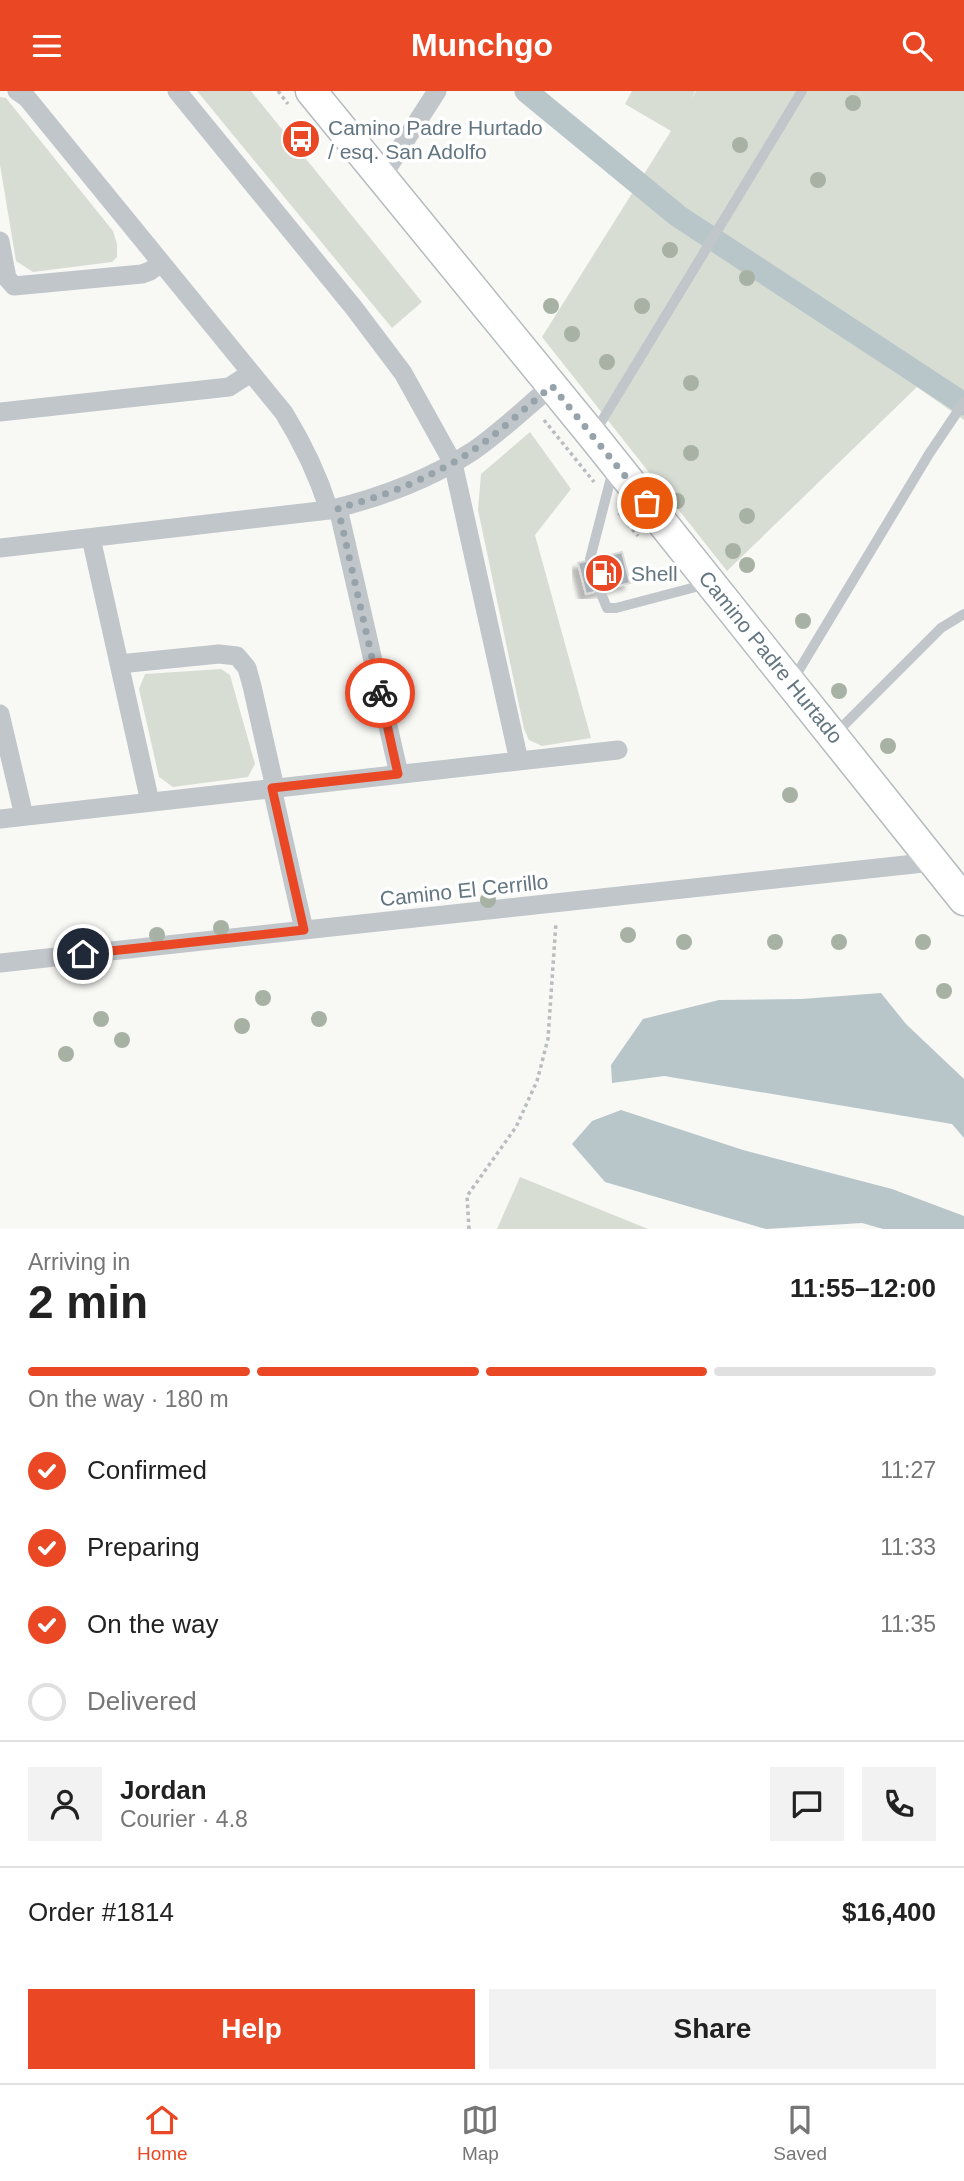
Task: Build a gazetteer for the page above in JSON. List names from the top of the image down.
{
  "streets": {
    "main road": ["Camino Padre Hurtado"],
    "street": ["Camino El Cerrillo"]
  },
  "crossings": [
    ["Camino Padre Hurtado", "Camino El Cerrillo"]
  ],
  "places": {
    "bus stop": ["Camino Padre Hurtado / esq. San Adolfo"],
    "fuel station": ["Shell"]
  },
  "page": {
    "header": "Munchgo",
    "heading": ["2 min", "Arriving in", "11:55–12:00"],
    "panel": [
      "Jordan",
      "Courier · 4.8",
      "Order #1814",
      "$16,400"
    ],
    "bar": "On the way · 180 m",
    "list": [
      ["Confirmed", "11:27"],
      ["Preparing", "11:33"],
      ["On the way", "11:35"],
      "Delivered"
    ],
    "buttons": ["Help", "Share"],
    "tabs": ["Home", "Map", "Saved"]
  }
}
